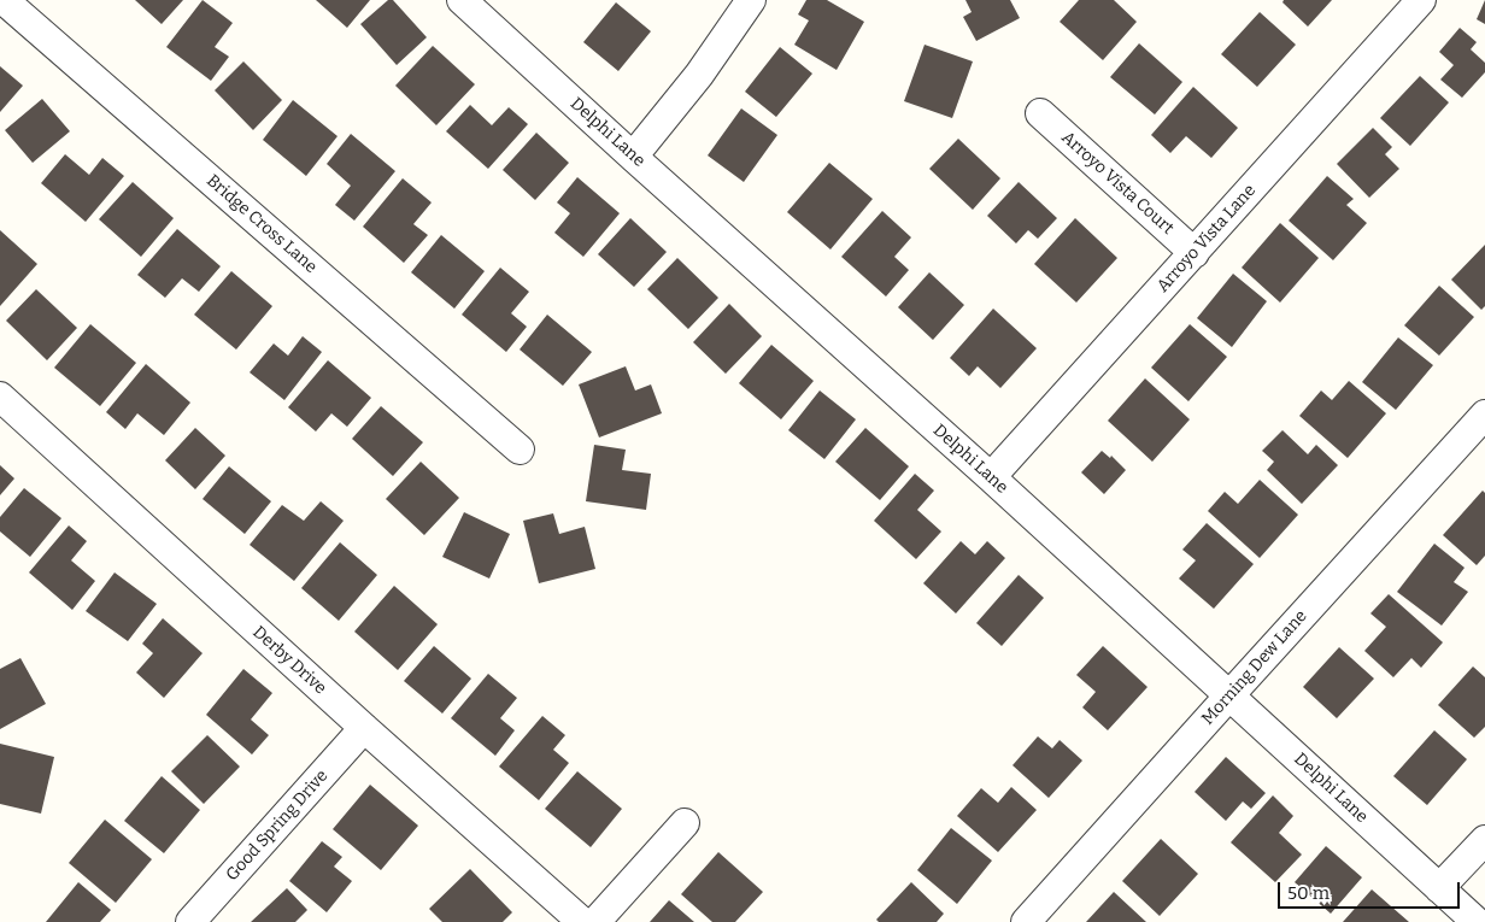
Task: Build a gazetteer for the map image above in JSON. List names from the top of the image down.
{
  "streets": {
    "street": [
      "Delphi Lane",
      "Arroyo Vista Court",
      "Bridge Cross Lane",
      "Arroyo Vista Lane",
      "Derby Drive",
      "Morning Dew Lane",
      "Good Spring Drive"
    ]
  },
  "crossings": [
    ["Delphi Lane", "Arroyo Vista Lane"],
    ["Delphi Lane", "Morning Dew Lane"],
    ["Arroyo Vista Court", "Arroyo Vista Lane"],
    ["Derby Drive", "Good Spring Drive"]
  ],
  "scale_bar": "50 m"
}
